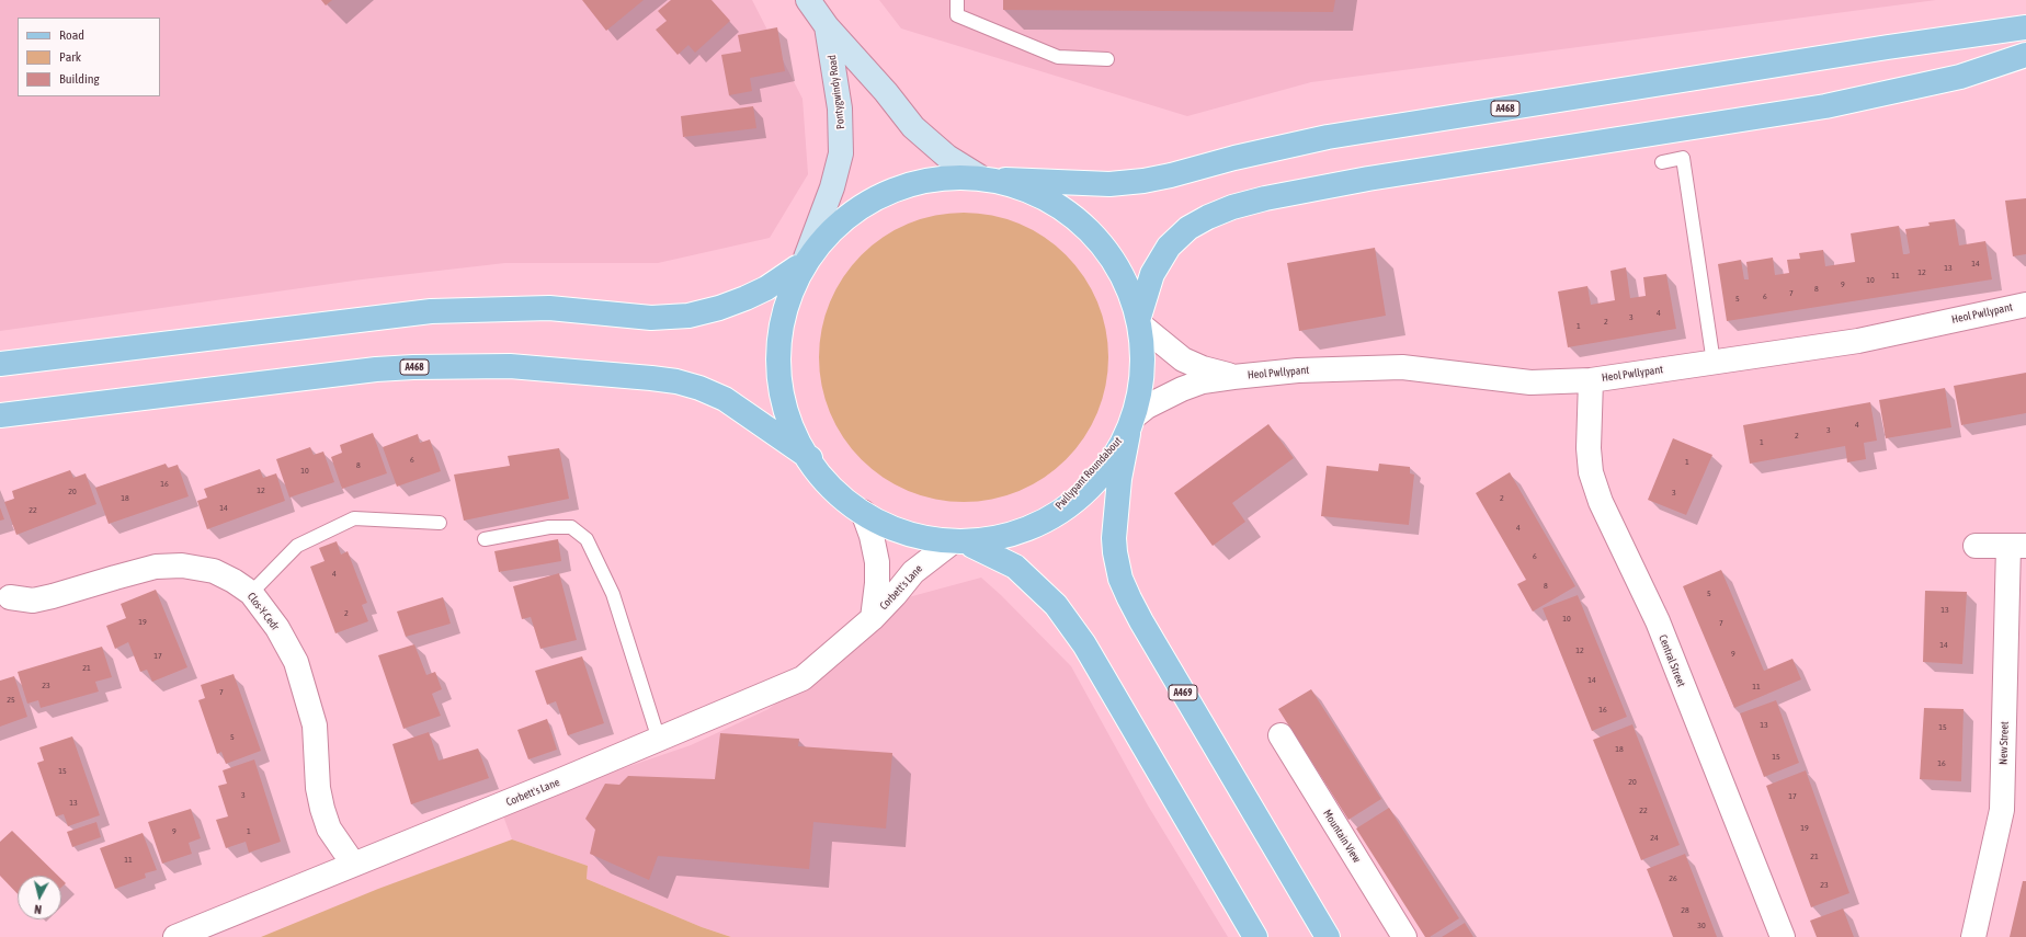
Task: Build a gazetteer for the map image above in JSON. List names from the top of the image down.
{
  "streets": {
    "main road": [
      "Pontygwindy Road",
      "A468",
      "Pwllypant Roundabout",
      "A469"
    ],
    "street": [
      "Heol Pwllypant",
      "Corbett's Lane",
      "Clos-Y-Cedr",
      "Central Street",
      "New Street",
      "Mountain View"
    ]
  },
  "crossings": [
    ["Pontygwindy Road", "A468"],
    ["Pontygwindy Road", "Pwllypant Roundabout"],
    ["A468", "Pwllypant Roundabout"],
    ["Heol Pwllypant", "Pwllypant Roundabout"],
    ["Heol Pwllypant", "Central Street"],
    ["Heol Pwllypant", "A469"],
    ["Pwllypant Roundabout", "Corbett's Lane"],
    ["Pwllypant Roundabout", "A469"],
    ["Corbett's Lane", "Clos-Y-Cedr"]
  ],
  "house_numbers": [
    "14",
    "13",
    "12",
    "11",
    "10",
    "9",
    "8",
    "7",
    "6",
    "5",
    "4",
    "3",
    "2",
    "1",
    "4",
    "3",
    "2",
    "1",
    "6",
    "1",
    "8",
    "10",
    "16",
    "12",
    "20",
    "3",
    "18",
    "2",
    "14",
    "22",
    "4",
    "6",
    "4",
    "8",
    "5",
    "13",
    "2",
    "10",
    "19",
    "7",
    "14",
    "12",
    "9",
    "17",
    "21",
    "14",
    "23",
    "11",
    "7",
    "25",
    "16",
    "13",
    "15",
    "5",
    "18",
    "15",
    "16",
    "15",
    "20",
    "3",
    "17",
    "13",
    "22",
    "19",
    "9",
    "1",
    "24",
    "21",
    "11",
    "26",
    "23",
    "28",
    "30"
  ],
  "legend": ["Road", "Park", "Building"],
  "north": "bottom"
}
